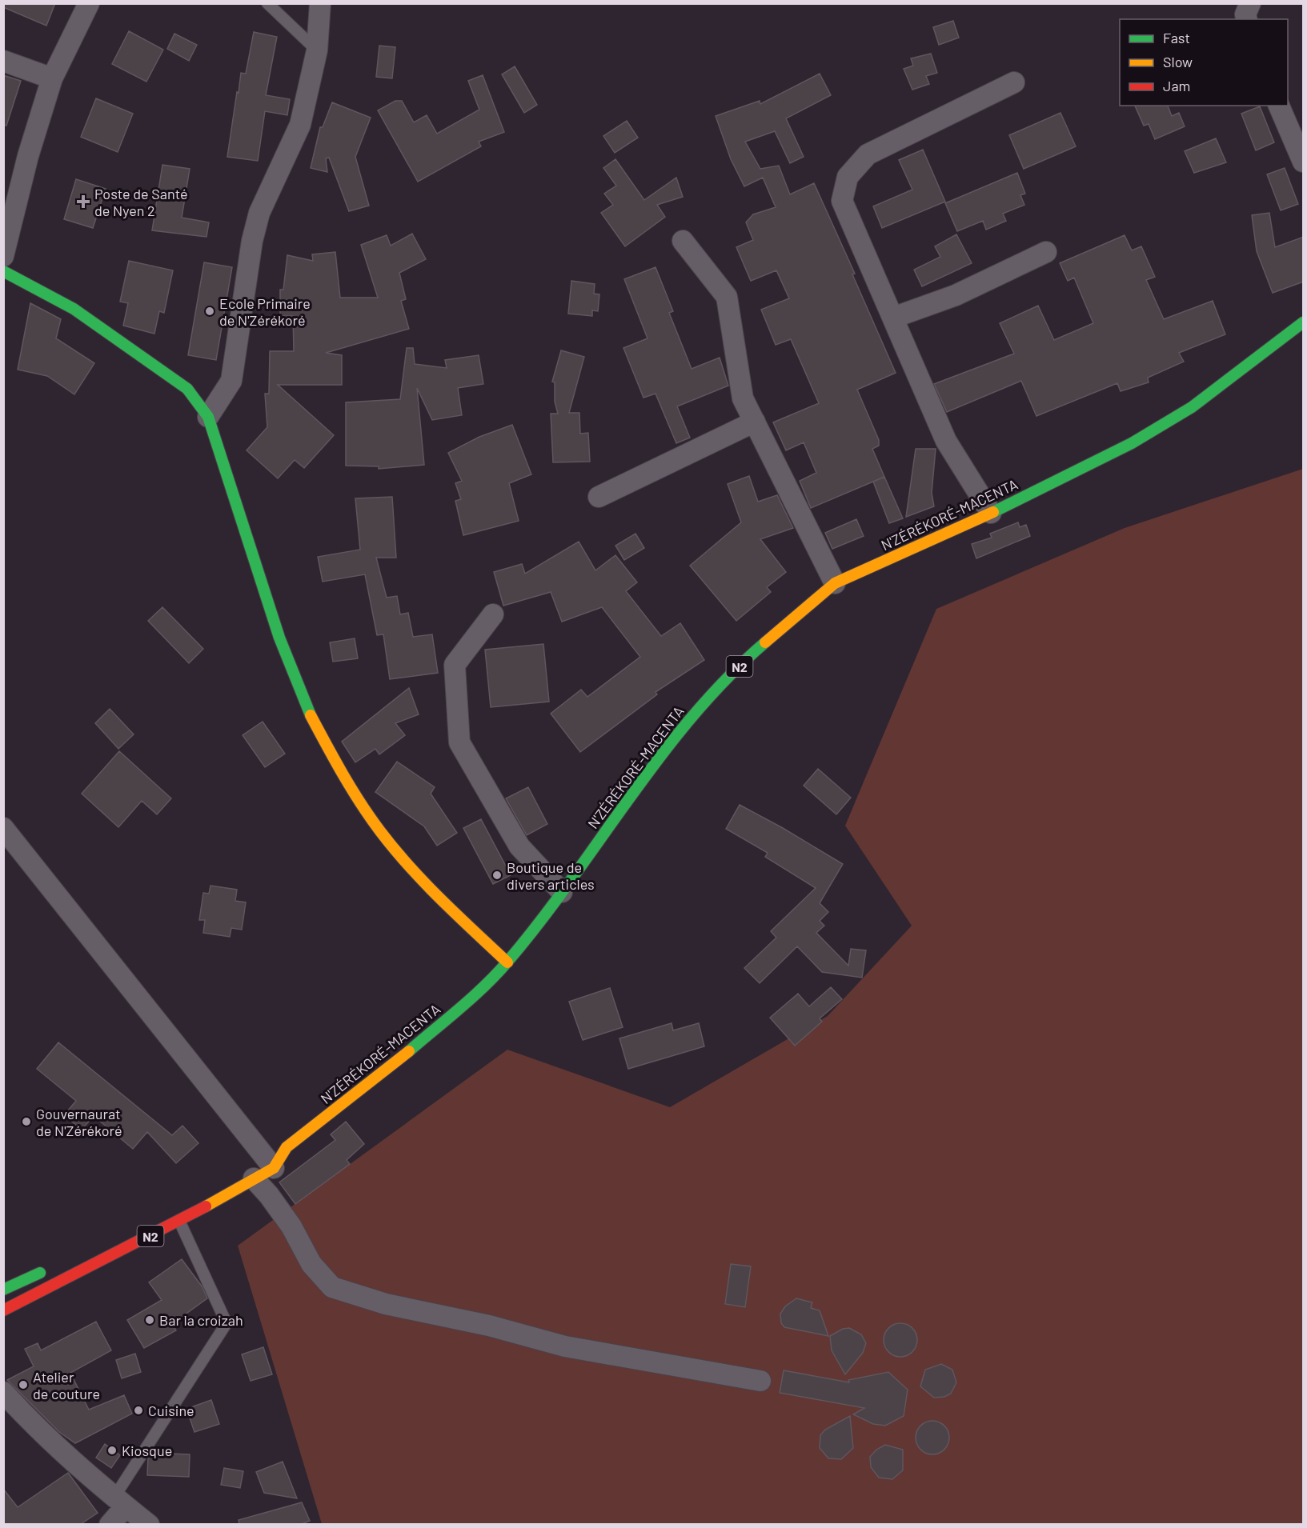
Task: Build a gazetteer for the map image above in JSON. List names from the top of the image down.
{
  "streets": {
    "main road": ["N'ZÉRÉKORÉ-MACENTA", "N2"]
  },
  "places": {
    "health": ["Poste de Santé de Nyen 2"],
    "other": [
      "Ecole Primaire de N'Zérékoré",
      "Boutique de divers articles",
      "Gouvernaurat de N'Zérékoré",
      "Bar la croizah",
      "Atelier de couture",
      "Cuisine",
      "Kiosque"
    ]
  },
  "legend": ["Fast", "Slow", "Jam"]
}
